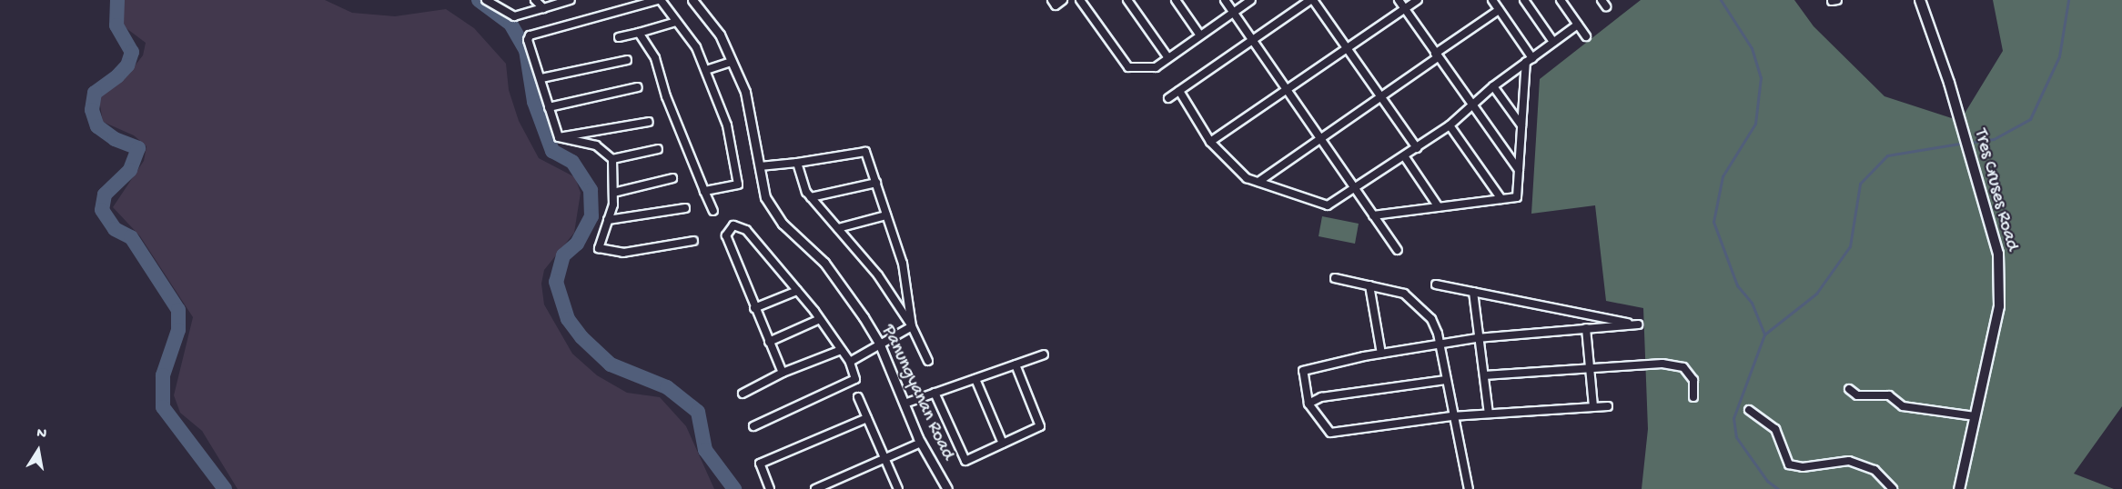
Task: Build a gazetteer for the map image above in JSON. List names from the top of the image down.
{
  "streets": {
    "main road": ["Tres Cruses Road"],
    "street": ["Panungyanan Road"]
  },
  "north": "top"
}
